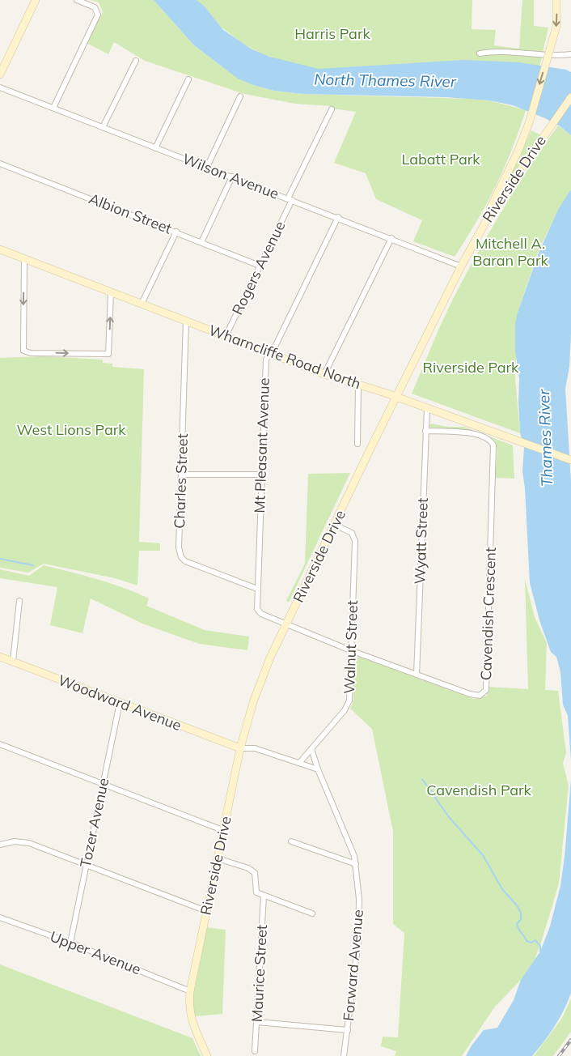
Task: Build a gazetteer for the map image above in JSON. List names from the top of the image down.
{
  "streets": {
    "main road": ["Riverside Drive", "Wharncliffe Road North", "Woodward Avenue"],
    "street": [
      "Wilson Avenue",
      "Albion Street",
      "Rogers Avenue",
      "Mt Pleasant Avenue",
      "Charles Street",
      "Wyatt Street",
      "Cavendish Crescent",
      "Walnut Street",
      "Tozer Avenue",
      "Upper Avenue",
      "Forward Avenue",
      "Maurice Street"
    ]
  },
  "crossings": [
    ["Wilson Avenue", "Riverside Drive"],
    ["Wilson Avenue", "Rogers Avenue"],
    ["Wilson Avenue", "Mt Pleasant Avenue"],
    ["Riverside Drive", "Wharncliffe Road North"],
    ["Riverside Drive", "Mt Pleasant Avenue"],
    ["Riverside Drive", "Cavendish Crescent"],
    ["Riverside Drive", "Walnut Street"],
    ["Riverside Drive", "Woodward Avenue"],
    ["Riverside Drive", "Upper Avenue"],
    ["Albion Street", "Rogers Avenue"],
    ["Rogers Avenue", "Wharncliffe Road North"],
    ["Wharncliffe Road North", "Mt Pleasant Avenue"],
    ["Wharncliffe Road North", "Charles Street"],
    ["Wharncliffe Road North", "Wyatt Street"],
    ["Mt Pleasant Avenue", "Charles Street"],
    ["Mt Pleasant Avenue", "Cavendish Crescent"],
    ["Wyatt Street", "Cavendish Crescent"],
    ["Cavendish Crescent", "Walnut Street"],
    ["Walnut Street", "Forward Avenue"],
    ["Woodward Avenue", "Tozer Avenue"],
    ["Tozer Avenue", "Upper Avenue"]
  ],
  "water": ["North Thames River", "Thames River"],
  "parks": [
    "Harris Park",
    "Labatt Park",
    "Mitchell A. Baran Park",
    "Riverside Park",
    "West Lions Park",
    "Cavendish Park"
  ]
}
